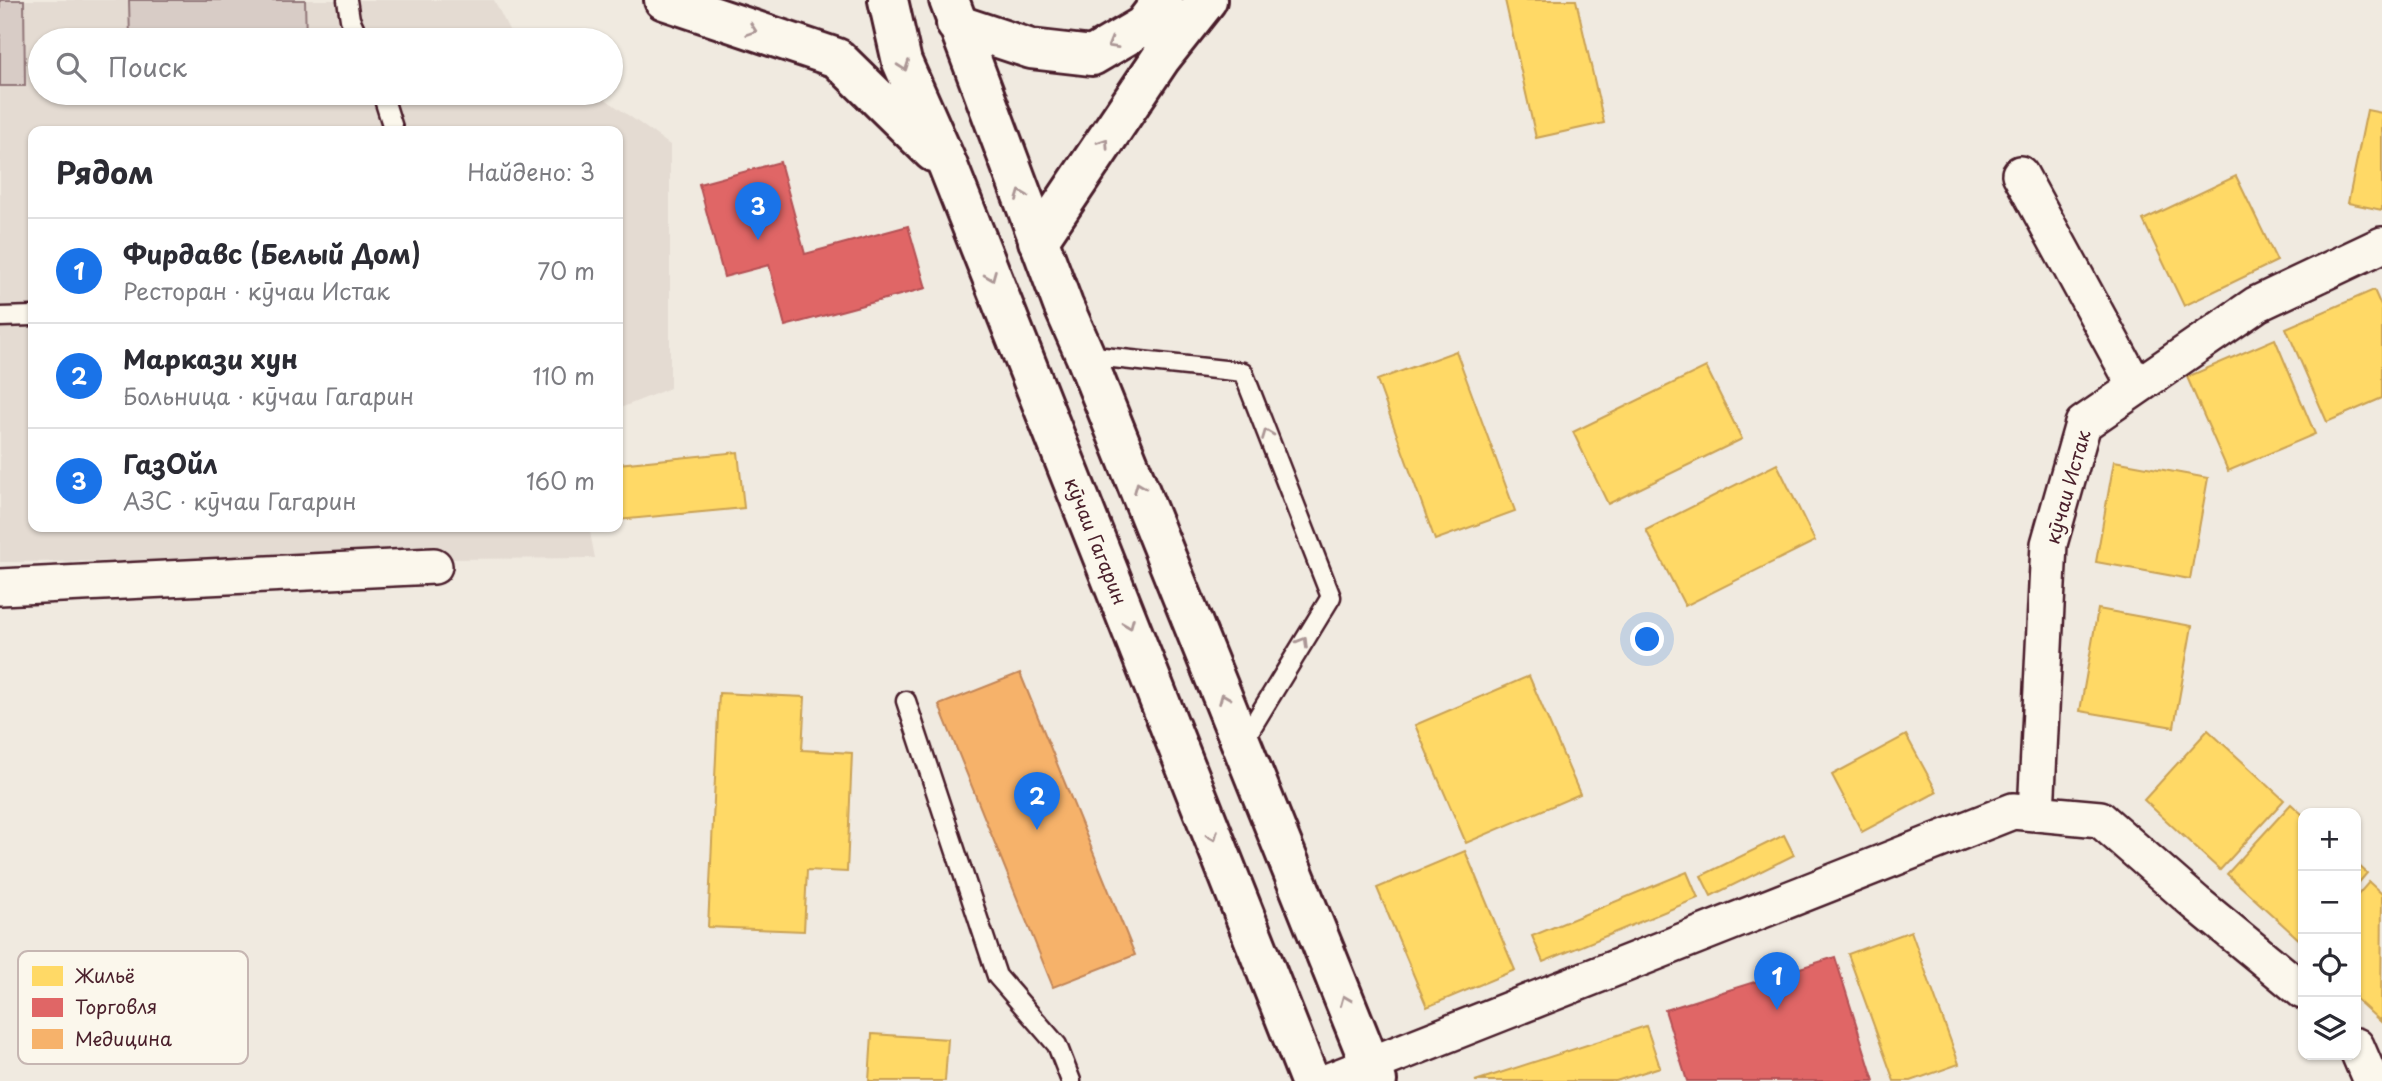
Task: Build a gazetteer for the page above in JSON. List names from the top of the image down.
{
  "streets": {
    "main road": ["кӯчаи Гагарин"],
    "street": ["кӯчаи Истак"]
  },
  "legend": ["Жильё", "Торговля", "Медицина"],
  "page": {
    "search": "Поиск",
    "heading": ["Рядом", "Найдено: 3"],
    "pins": ["3", "2", "1"],
    "list": [
      {
        "mark": "1",
        "name": "Фирдавс (Белый Дом)",
        "note": "Ресторан · кӯчаи Истак",
        "value": "70 m"
      },
      {
        "mark": "2",
        "name": "Маркази хун",
        "note": "Больница · кӯчаи Гагарин",
        "value": "110 m"
      },
      {
        "mark": "3",
        "name": "ГазОйл",
        "note": "АЗС · кӯчаи Гагарин",
        "value": "160 m"
      }
    ],
    "map_buttons": ["+", "−"]
  }
}
